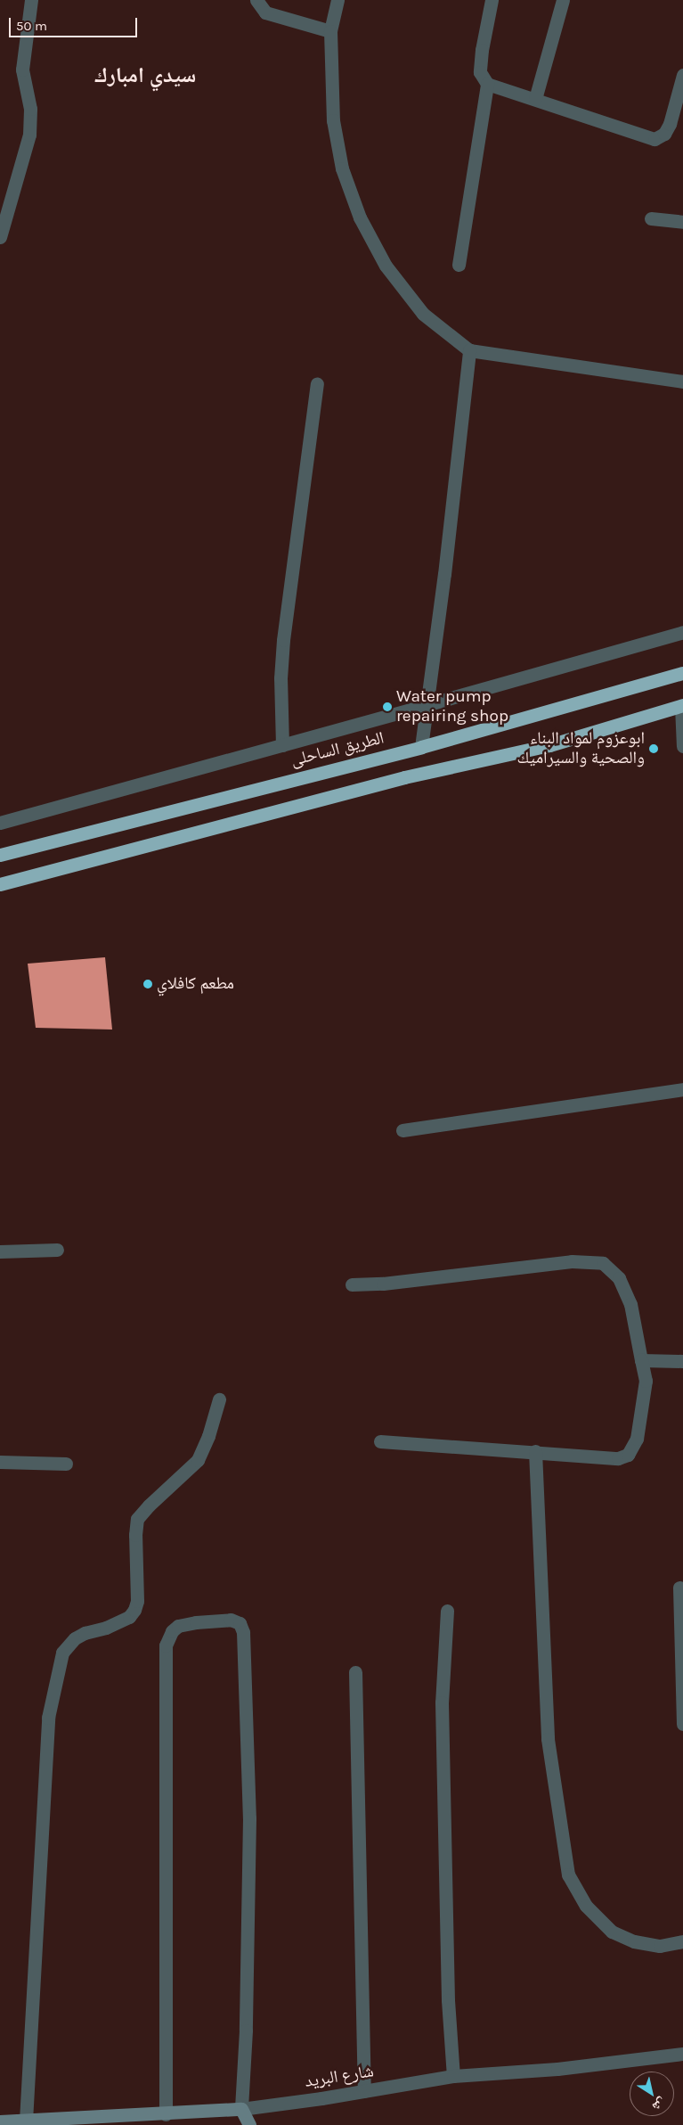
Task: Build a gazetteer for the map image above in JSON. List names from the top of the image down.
{
  "streets": {
    "highway": ["الطريق الساحلى"],
    "street": ["شارع البريد"]
  },
  "districts": ["سيدي امبارك"],
  "places": ["Water pump repairing shop", "ابوعزوم لمواد البناء والصحية والسيراميك", "مطعم كافلاي"],
  "scale_bar": "50 m",
  "north": "bottom right"
}
